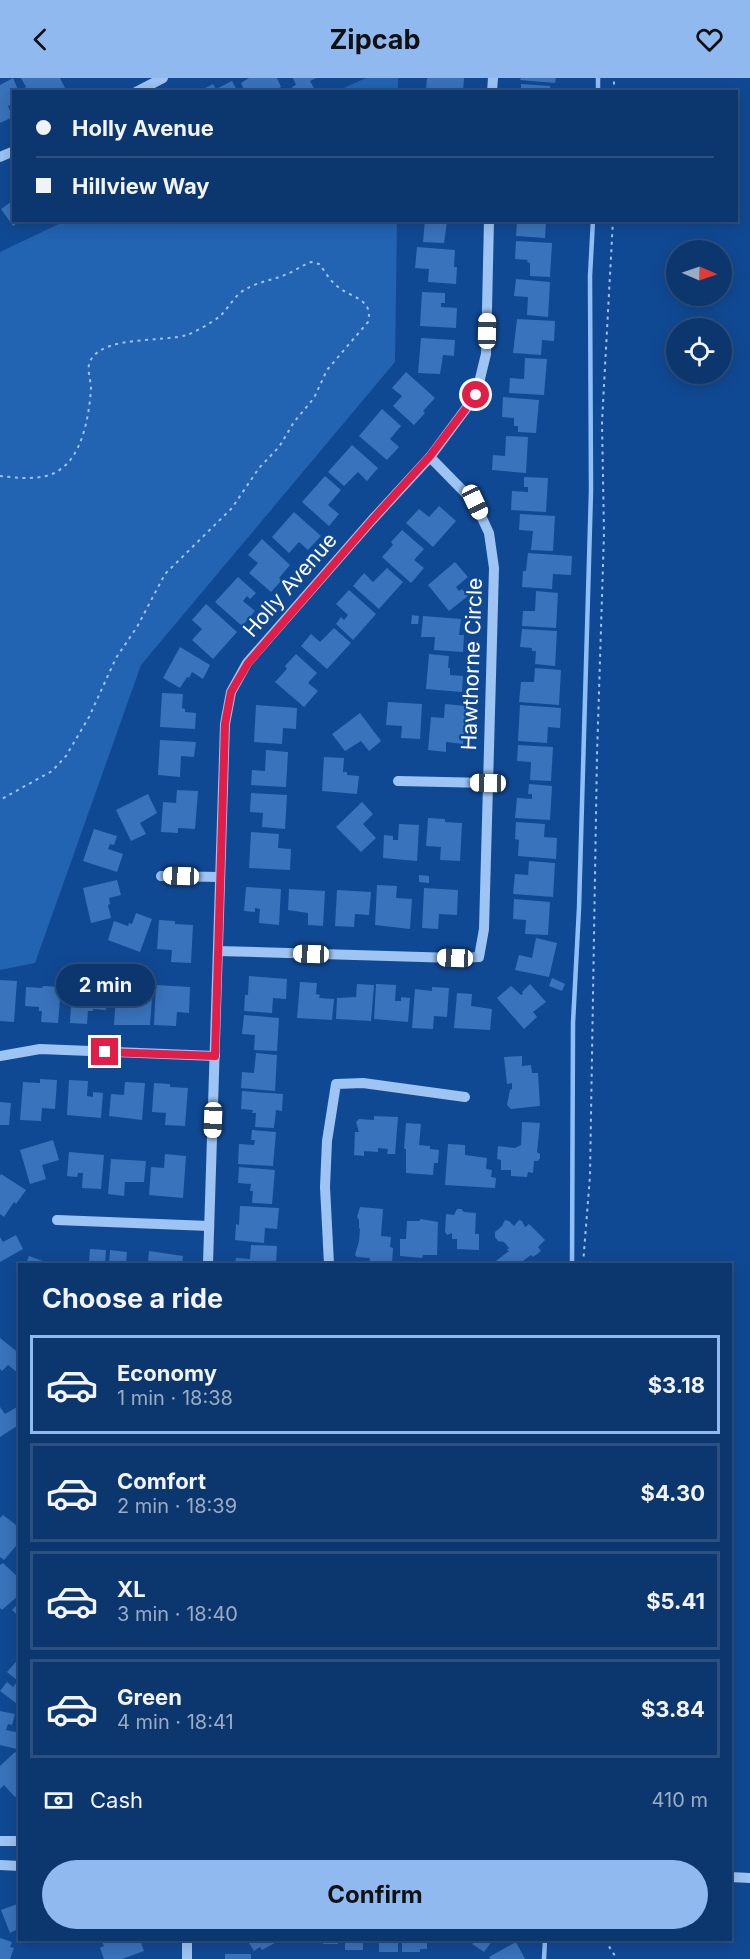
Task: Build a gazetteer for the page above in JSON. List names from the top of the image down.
{
  "streets": {
    "street": ["Holly Avenue", "Hawthorne Circle"]
  },
  "crossings": [
    ["Holly Avenue", "Hawthorne Circle"]
  ],
  "north": "right",
  "page": {
    "header": "Zipcab",
    "banner": ["Holly Avenue", "Hillview Way"],
    "bubble": "2 min",
    "heading": "Choose a ride",
    "list": [
      {
        "name": "Economy",
        "note": "1 min · 18:38",
        "value": "$3.18"
      },
      {
        "name": "Comfort",
        "note": "2 min · 18:39",
        "value": "$4.30"
      },
      {
        "name": "XL",
        "note": "3 min · 18:40",
        "value": "$5.41"
      },
      {
        "name": "Green",
        "note": "4 min · 18:41",
        "value": "$3.84"
      }
    ],
    "pay": ["Cash", "410 m"],
    "buttons": "Confirm"
  }
}
